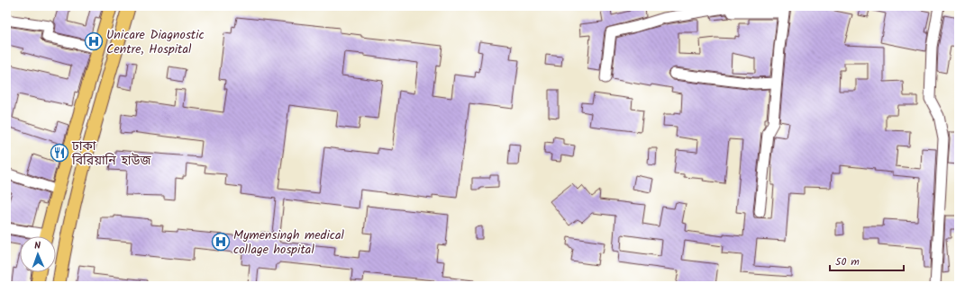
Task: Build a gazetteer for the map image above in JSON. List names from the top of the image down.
{
  "places": {
    "hospital": ["Unicare Diagnostic Centre, Hospital", "Mymensingh medical collage hospital"],
    "restaurant": ["ঢাকা বিরিয়ানি হাউজ"]
  },
  "scale_bar": "50 m",
  "north": "top"
}
